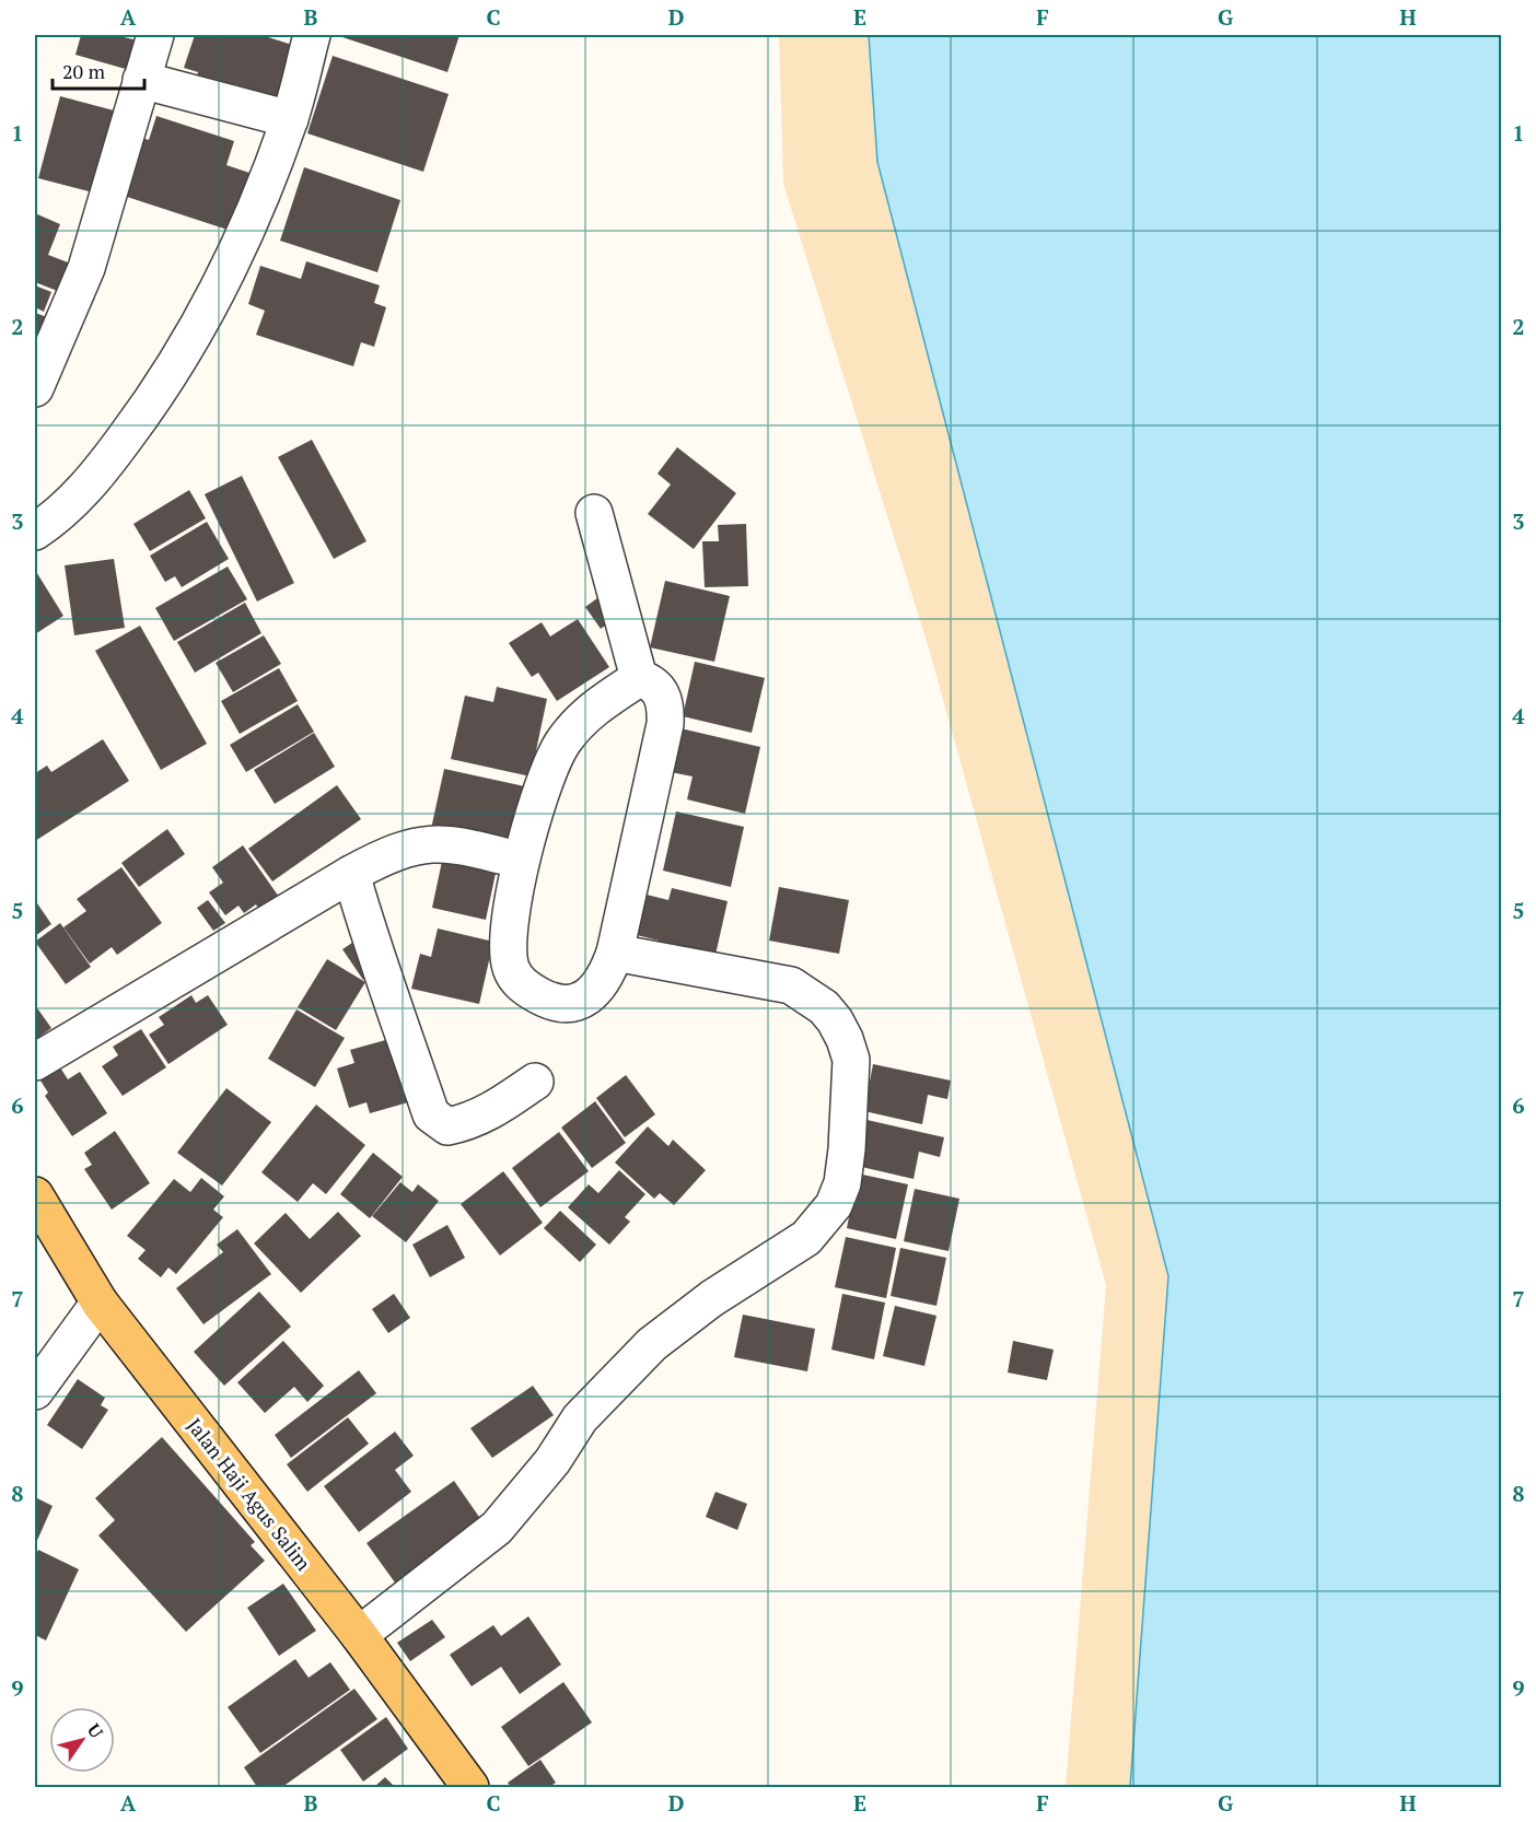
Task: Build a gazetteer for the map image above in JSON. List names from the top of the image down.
{
  "streets": {
    "main road": ["Jalan Haji Agus Salim"]
  },
  "scale_bar": "20 m",
  "north": "top right",
  "grid": {
    "columns": [
      "A",
      "B",
      "C",
      "D",
      "E",
      "F",
      "G",
      "H"
    ],
    "rows": [
      "1",
      "2",
      "3",
      "4",
      "5",
      "6",
      "7",
      "8",
      "9"
    ]
  }
}
